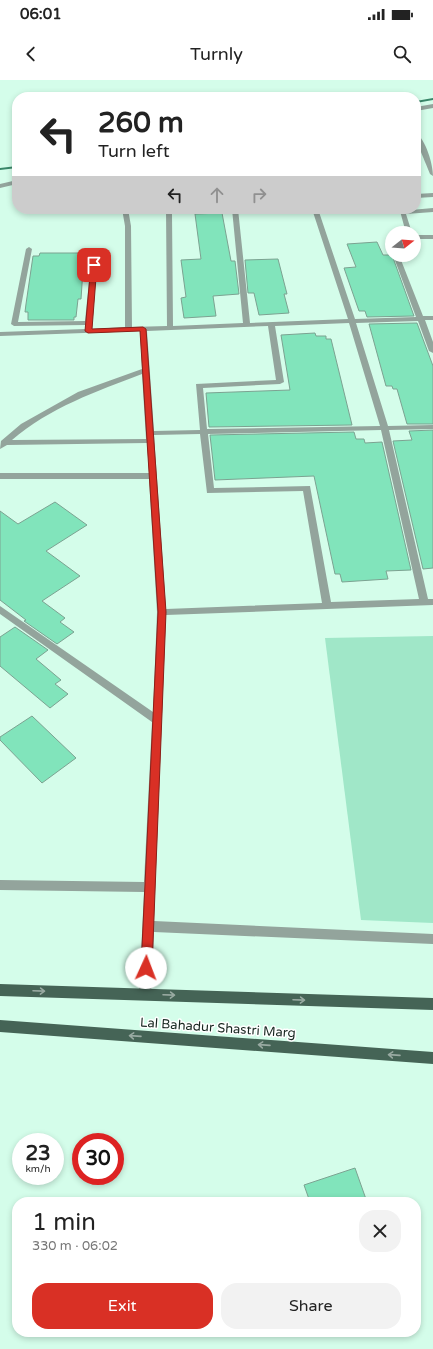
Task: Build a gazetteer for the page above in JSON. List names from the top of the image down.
{
  "streets": {
    "main road": ["Lal Bahadur Shastri Marg"]
  },
  "north": "right",
  "page": {
    "status": "06:01",
    "header": "Turnly",
    "turn": ["260 m", "Turn left"],
    "speed": "23 km/h",
    "limit": "30",
    "heading": ["1 min", "330 m · 06:02"],
    "buttons": ["Exit", "Share"]
  }
}
